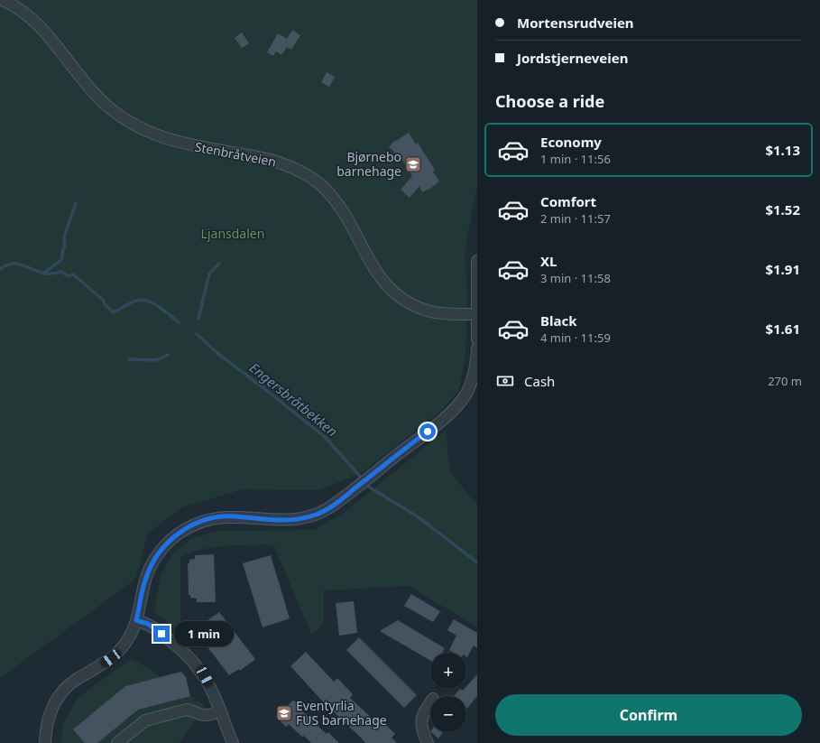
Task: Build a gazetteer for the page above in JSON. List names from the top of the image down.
{
  "streets": {
    "street": ["Stenbråtveien"]
  },
  "water": ["Engersbråtbekken"],
  "parks": ["Ljansdalen"],
  "places": {
    "school or university": ["Bjørnebo barnehage", "Eventyrlia FUS barnehage"]
  },
  "page": {
    "banner": ["Mortensrudveien", "Jordstjerneveien"],
    "heading": "Choose a ride",
    "list": [
      {
        "name": "Economy",
        "note": "1 min · 11:56",
        "value": "$1.13"
      },
      {
        "name": "Comfort",
        "note": "2 min · 11:57",
        "value": "$1.52"
      },
      {
        "name": "XL",
        "note": "3 min · 11:58",
        "value": "$1.91"
      },
      {
        "name": "Black",
        "note": "4 min · 11:59",
        "value": "$1.61"
      }
    ],
    "pay": ["Cash", "270 m"],
    "bubble": "1 min",
    "map_buttons": ["+", "−"],
    "buttons": "Confirm"
  }
}
